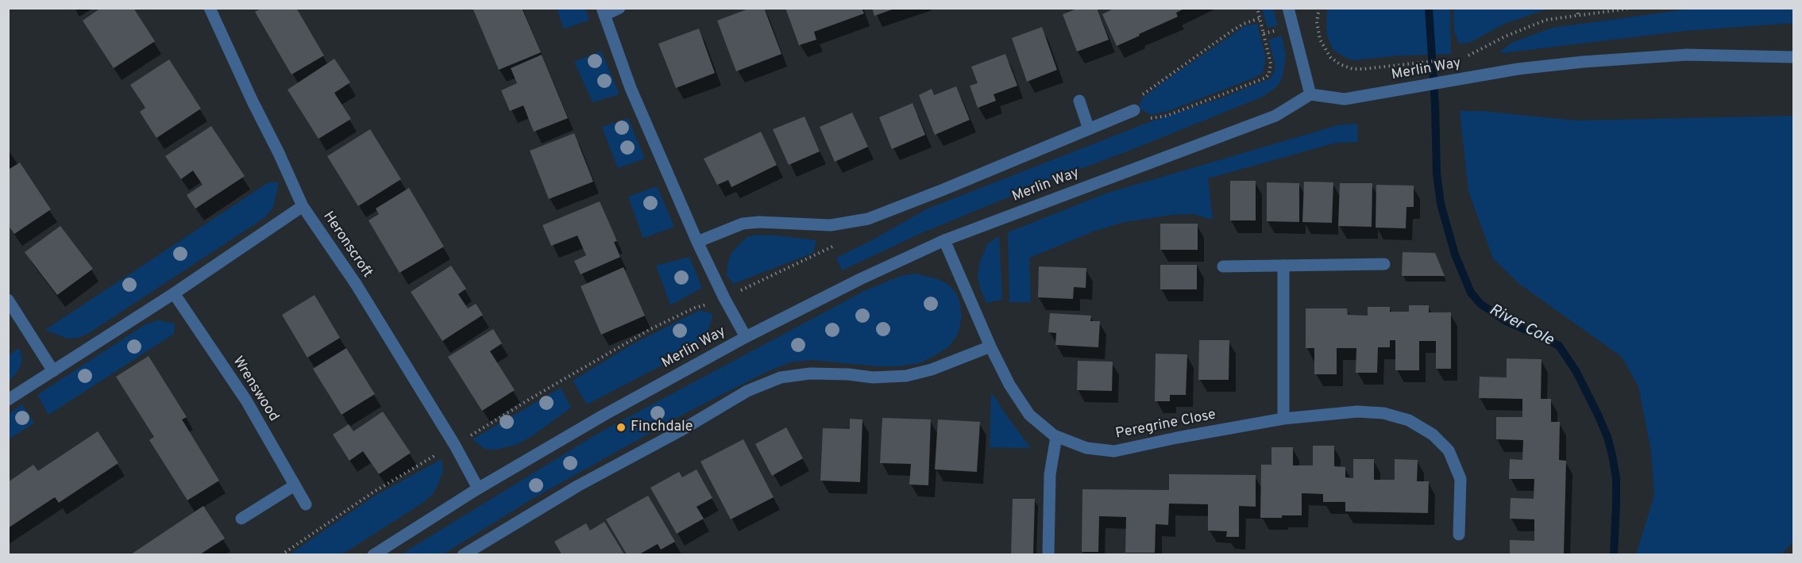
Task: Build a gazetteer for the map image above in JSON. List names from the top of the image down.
{
  "streets": {
    "street": [
      "Merlin Way",
      "Heronscroft",
      "Wrenswood",
      "Peregrine Close"
    ]
  },
  "crossings": [
    ["Merlin Way", "Heronscroft"],
    ["Merlin Way", "Peregrine Close"]
  ],
  "water": ["River Cole"],
  "places": ["Finchdale"]
}
